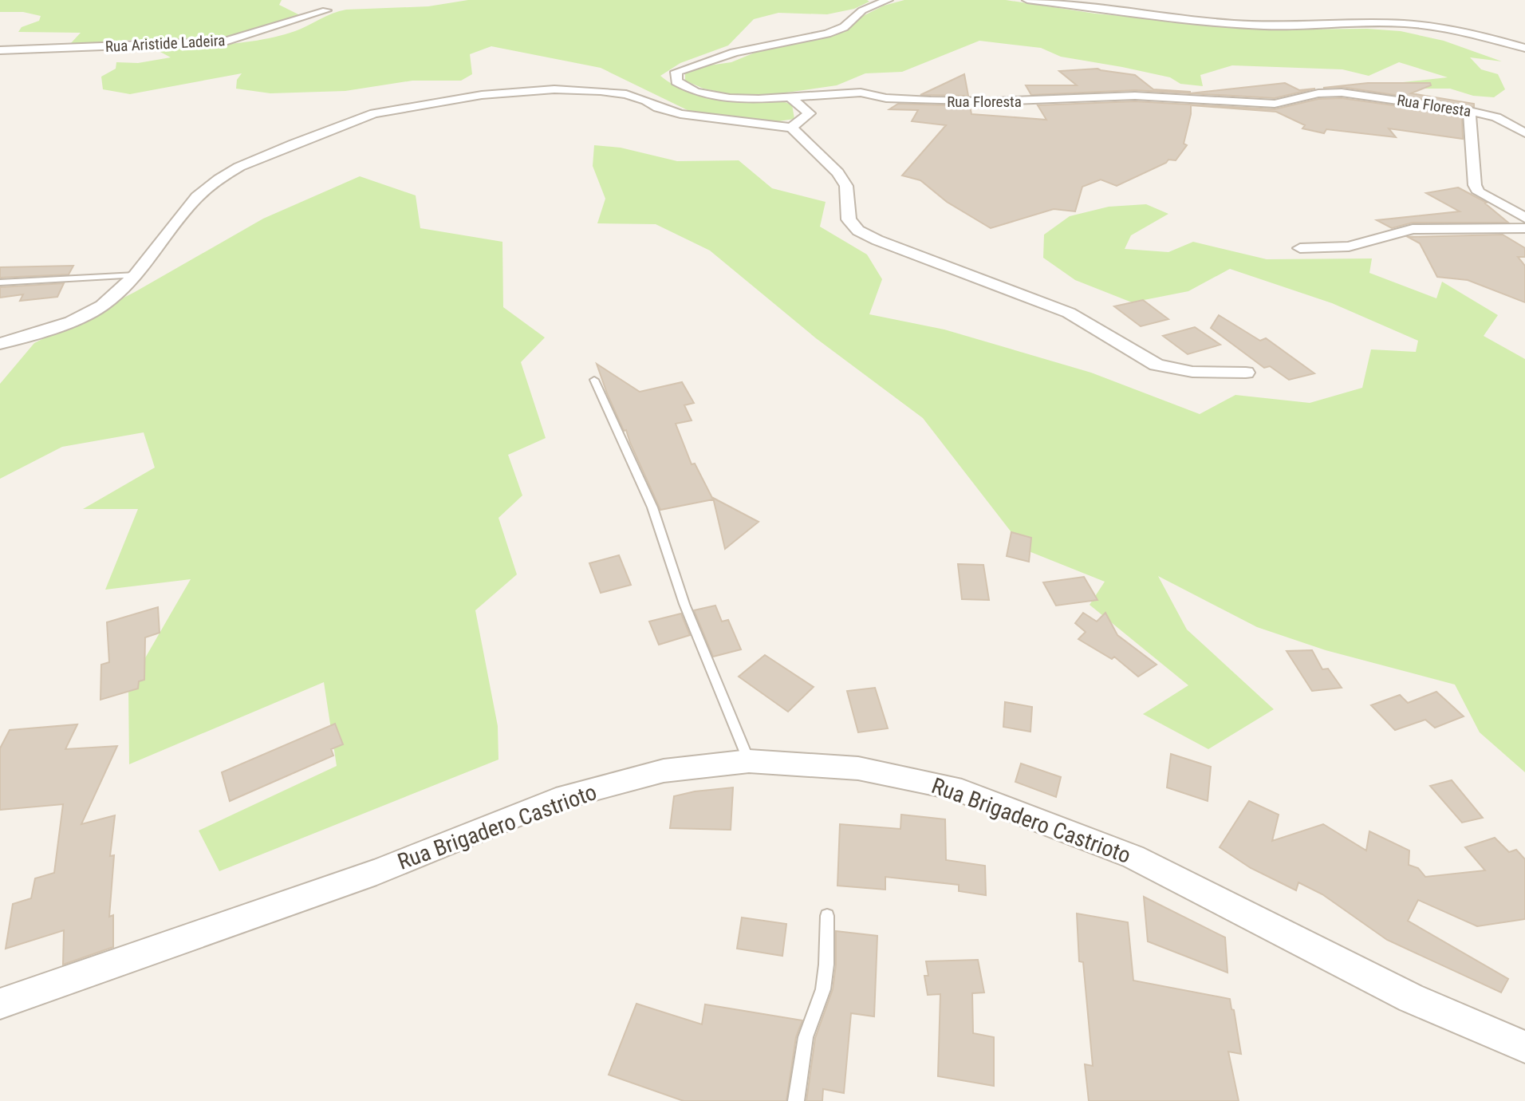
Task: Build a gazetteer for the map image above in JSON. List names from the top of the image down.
{
  "streets": {
    "street": ["Rua Aristide Ladeira", "Rua Floresta", "Rua Brigadero Castrioto"]
  }
}
